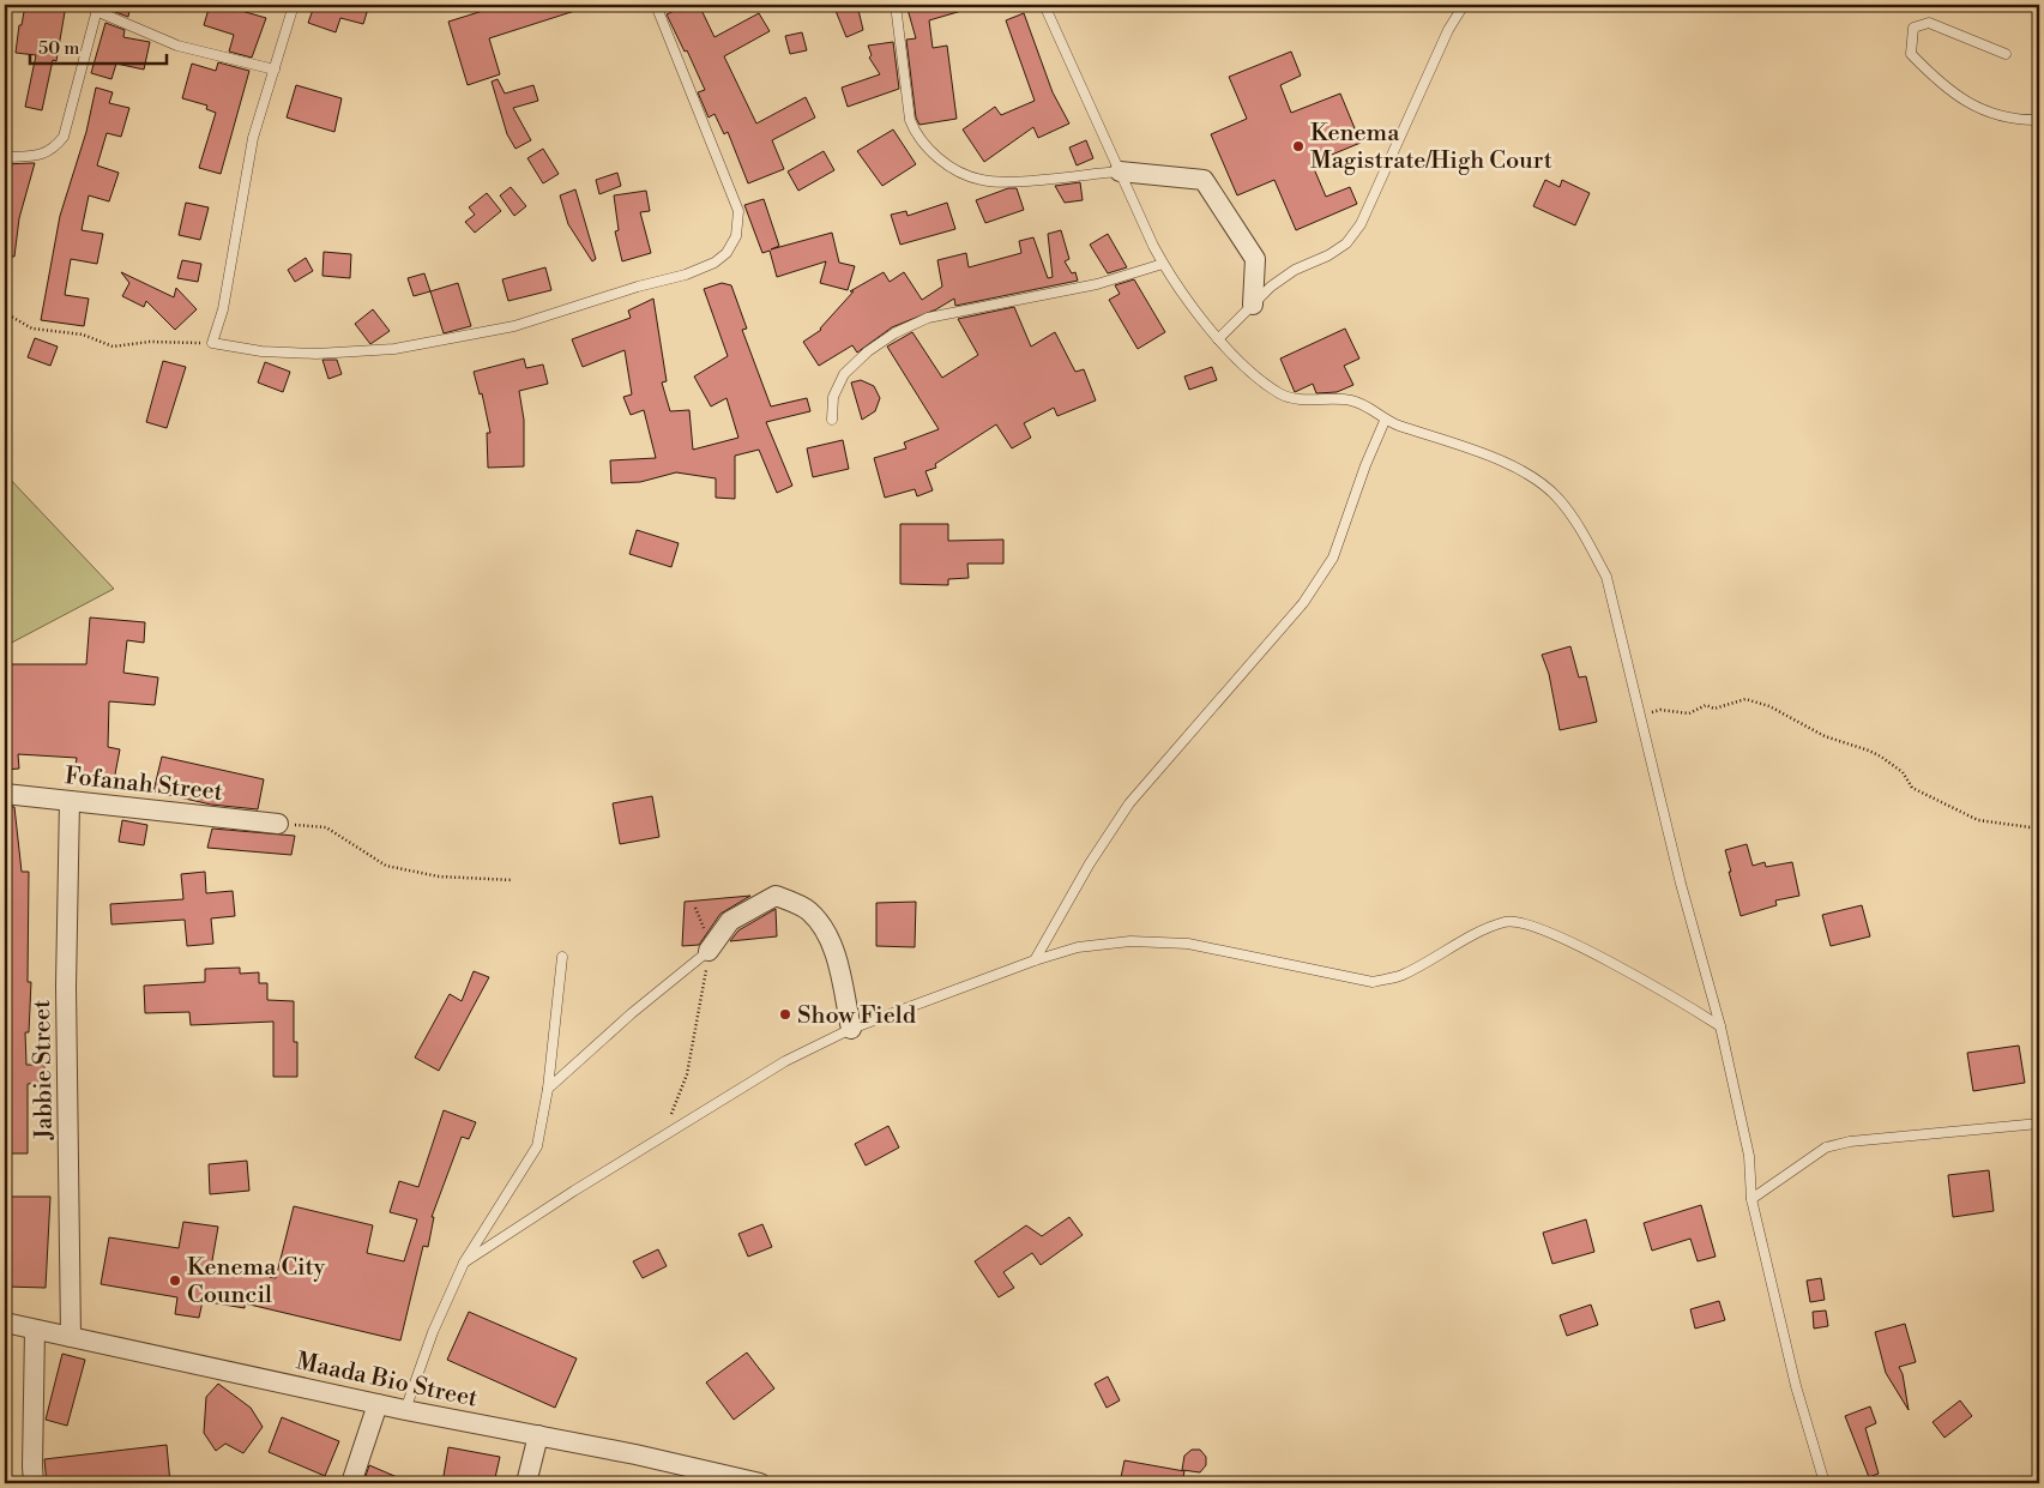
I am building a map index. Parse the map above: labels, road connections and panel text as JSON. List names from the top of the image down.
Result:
{
  "streets": {
    "street": ["Fofanah Street", "Jabbie Street", "Maada Bio Street"]
  },
  "crossings": [
    ["Fofanah Street", "Jabbie Street"],
    ["Jabbie Street", "Maada Bio Street"]
  ],
  "places": ["Kenema Magistrate/High Court", "Show Field", "Kenema City Council"],
  "scale_bar": "50 m"
}
